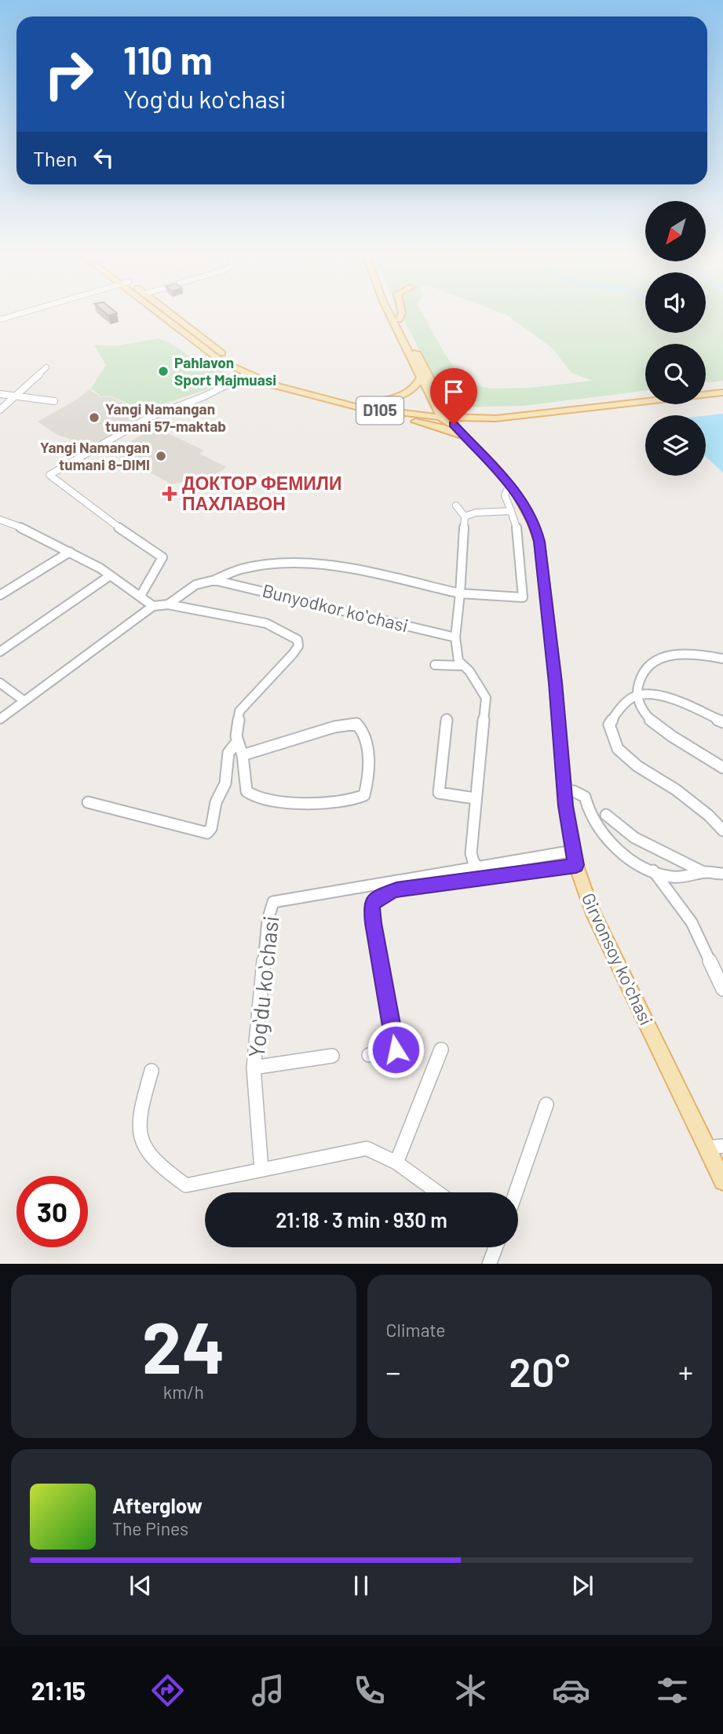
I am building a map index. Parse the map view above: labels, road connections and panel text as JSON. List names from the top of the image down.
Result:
{
  "streets": {
    "main road": ["D105", "Girvonsoy koʻchasi"],
    "street": ["Bunyodkor koʻchasi", "Yogʻdu koʻchasi"]
  },
  "crossings": [
    ["D105", "Girvonsoy koʻchasi"],
    ["Girvonsoy koʻchasi", "Yogʻdu koʻchasi"]
  ],
  "places": {
    "other": ["Pahlavon Sport Majmuasi", "Yangi Namangan tumani 57-maktab", "Yangi Namangan tumani 8-DIMI"],
    "health": ["ДОКТОР ФЕМИЛИ ПАХЛАВОН"]
  },
  "north": "bottom left",
  "page": {
    "turn": ["110 m", "Yogʻdu koʻchasi"],
    "then": "Then",
    "limit": "30",
    "trip": "21:18 · 3 min · 930 m",
    "tile": [
      ["24", "km/h"],
      "Climate"
    ],
    "heat": ["−", "20°", "+"],
    "song": ["Afterglow", "The Pines"],
    "tabs": "21:15"
  }
}
